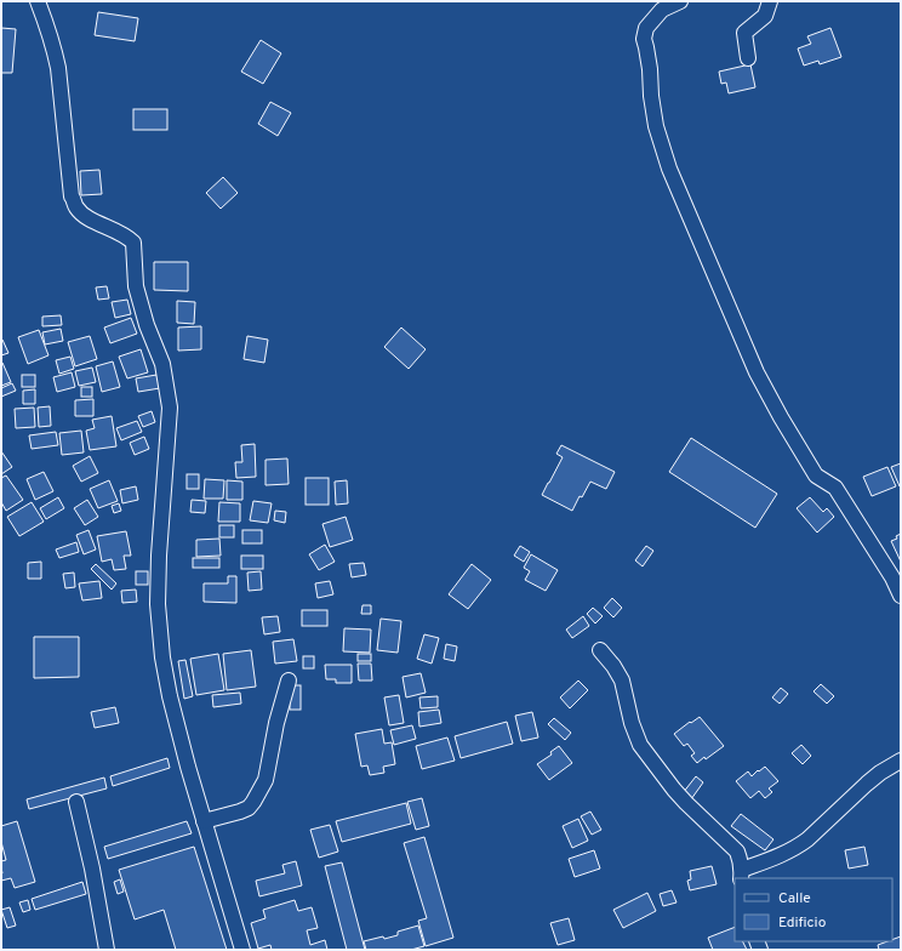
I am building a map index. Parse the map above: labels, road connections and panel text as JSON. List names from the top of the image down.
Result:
{
  "legend": ["Calle", "Edificio"]
}
